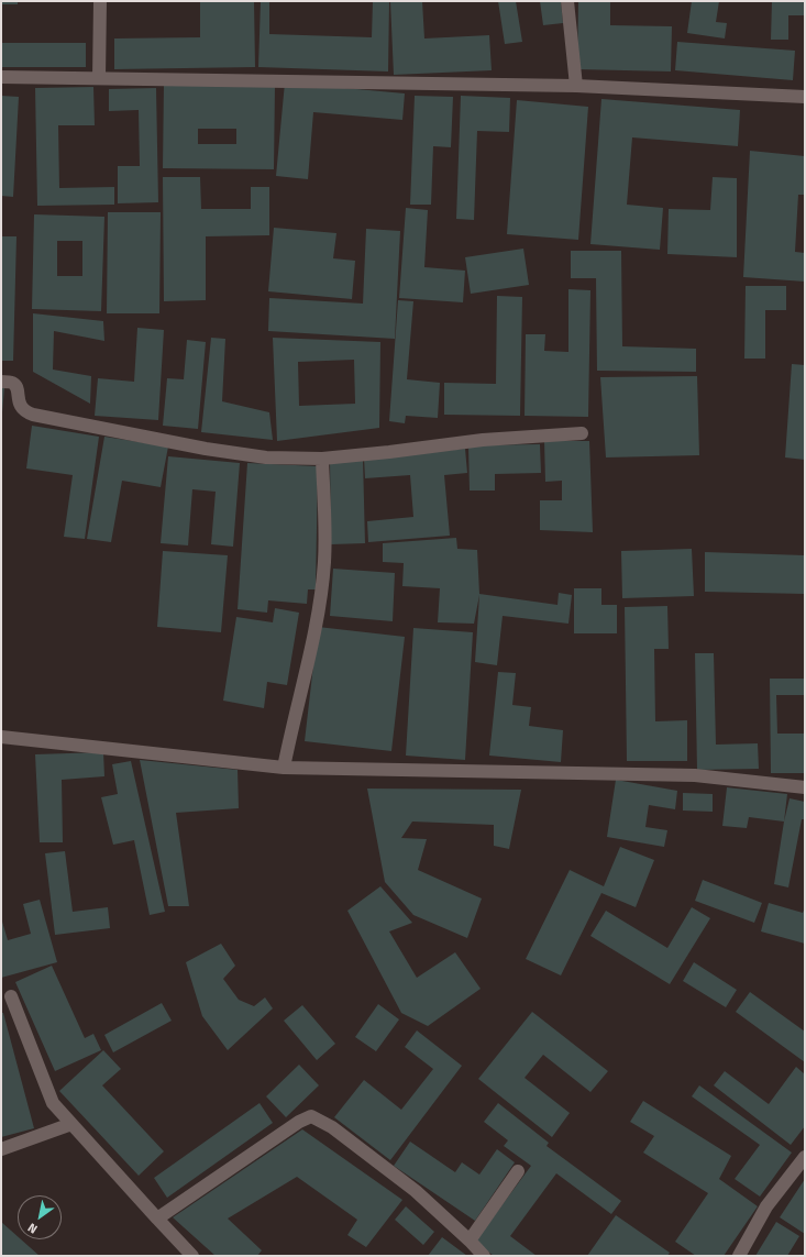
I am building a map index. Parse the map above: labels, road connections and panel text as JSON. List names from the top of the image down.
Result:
{
  "north": "bottom left"
}
